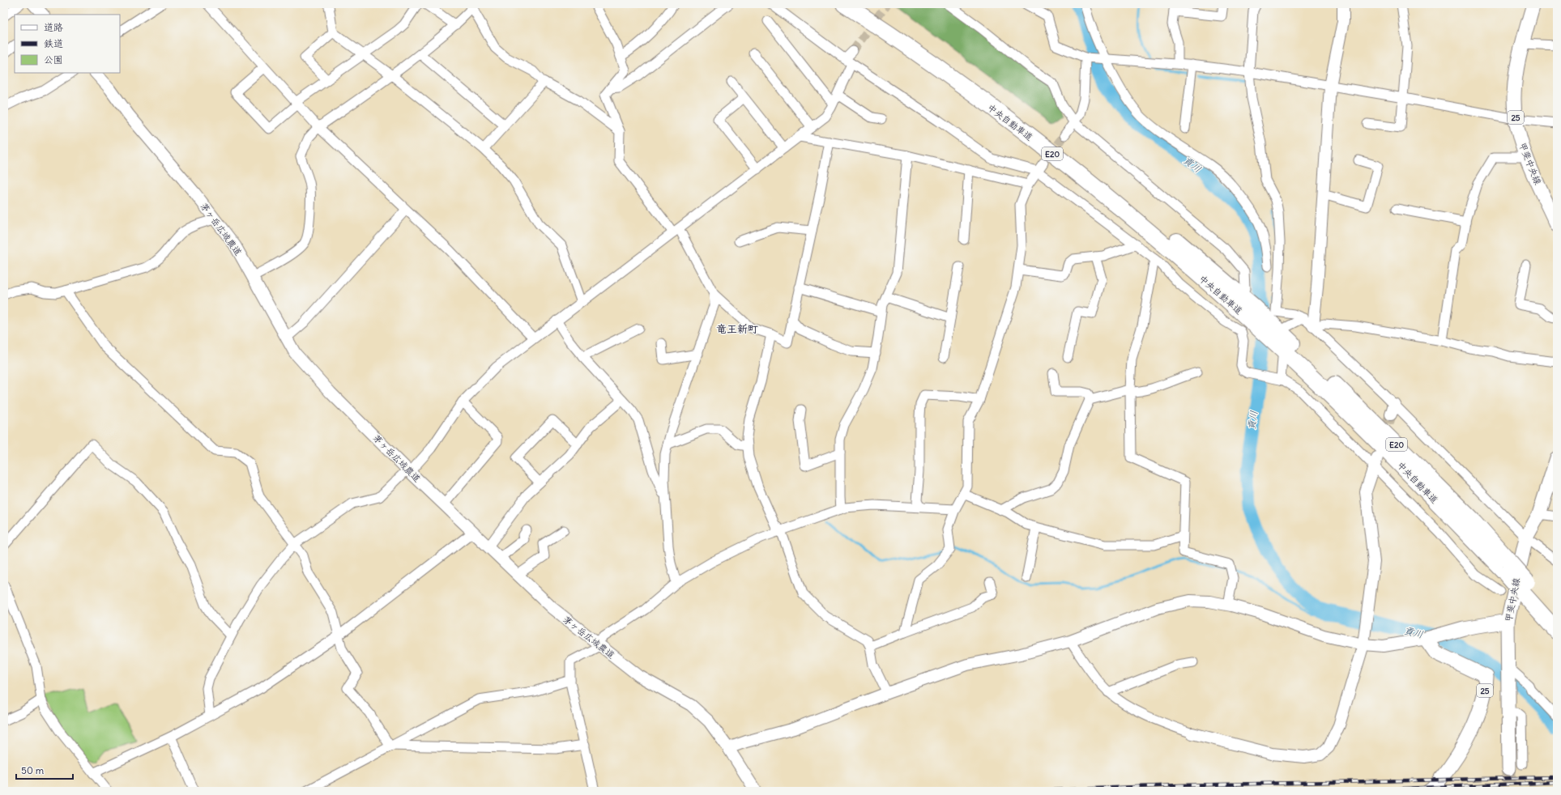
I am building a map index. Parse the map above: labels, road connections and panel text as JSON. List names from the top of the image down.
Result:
{
  "streets": {
    "highway": ["中央自動車道", "E20"],
    "main road": ["25", "甲斐中央線"],
    "street": ["茅ヶ岳広域農道"]
  },
  "districts": ["竜王新町"],
  "water": ["貢川"],
  "legend": ["道路", "鉄道", "公園"],
  "scale_bar": "50 m"
}
